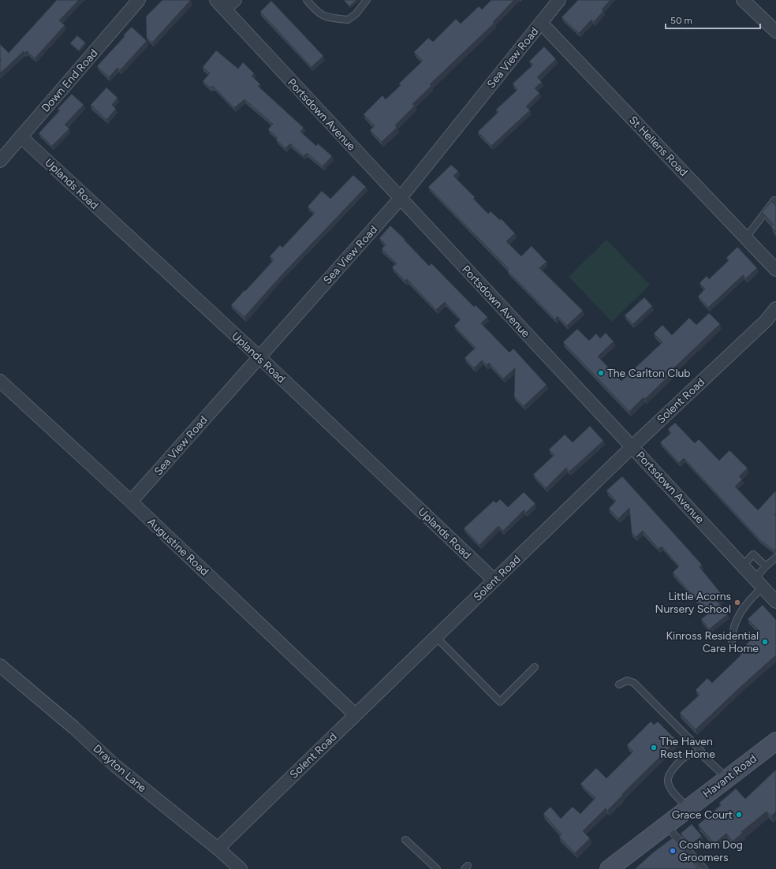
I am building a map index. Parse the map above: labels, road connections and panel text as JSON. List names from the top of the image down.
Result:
{
  "streets": {
    "street": [
      "Sea View Road",
      "Down End Road",
      "Portsdown Avenue",
      "St Hellens Road",
      "Uplands Road",
      "Solent Road",
      "Augustine Road",
      "Drayton Lane",
      "Havant Road"
    ]
  },
  "crossings": [
    ["Sea View Road", "Portsdown Avenue"],
    ["Sea View Road", "St Hellens Road"],
    ["Sea View Road", "Uplands Road"],
    ["Sea View Road", "Augustine Road"],
    ["Down End Road", "Uplands Road"],
    ["Portsdown Avenue", "Solent Road"],
    ["Uplands Road", "Solent Road"],
    ["Solent Road", "Augustine Road"],
    ["Solent Road", "Drayton Lane"]
  ],
  "places": [
    "The Carlton Club",
    "Little Acorns Nursery School",
    "Kinross Residential Care Home",
    "The Haven Rest Home",
    "Grace Court",
    "Cosham Dog Groomers"
  ],
  "scale_bar": "50 m"
}
